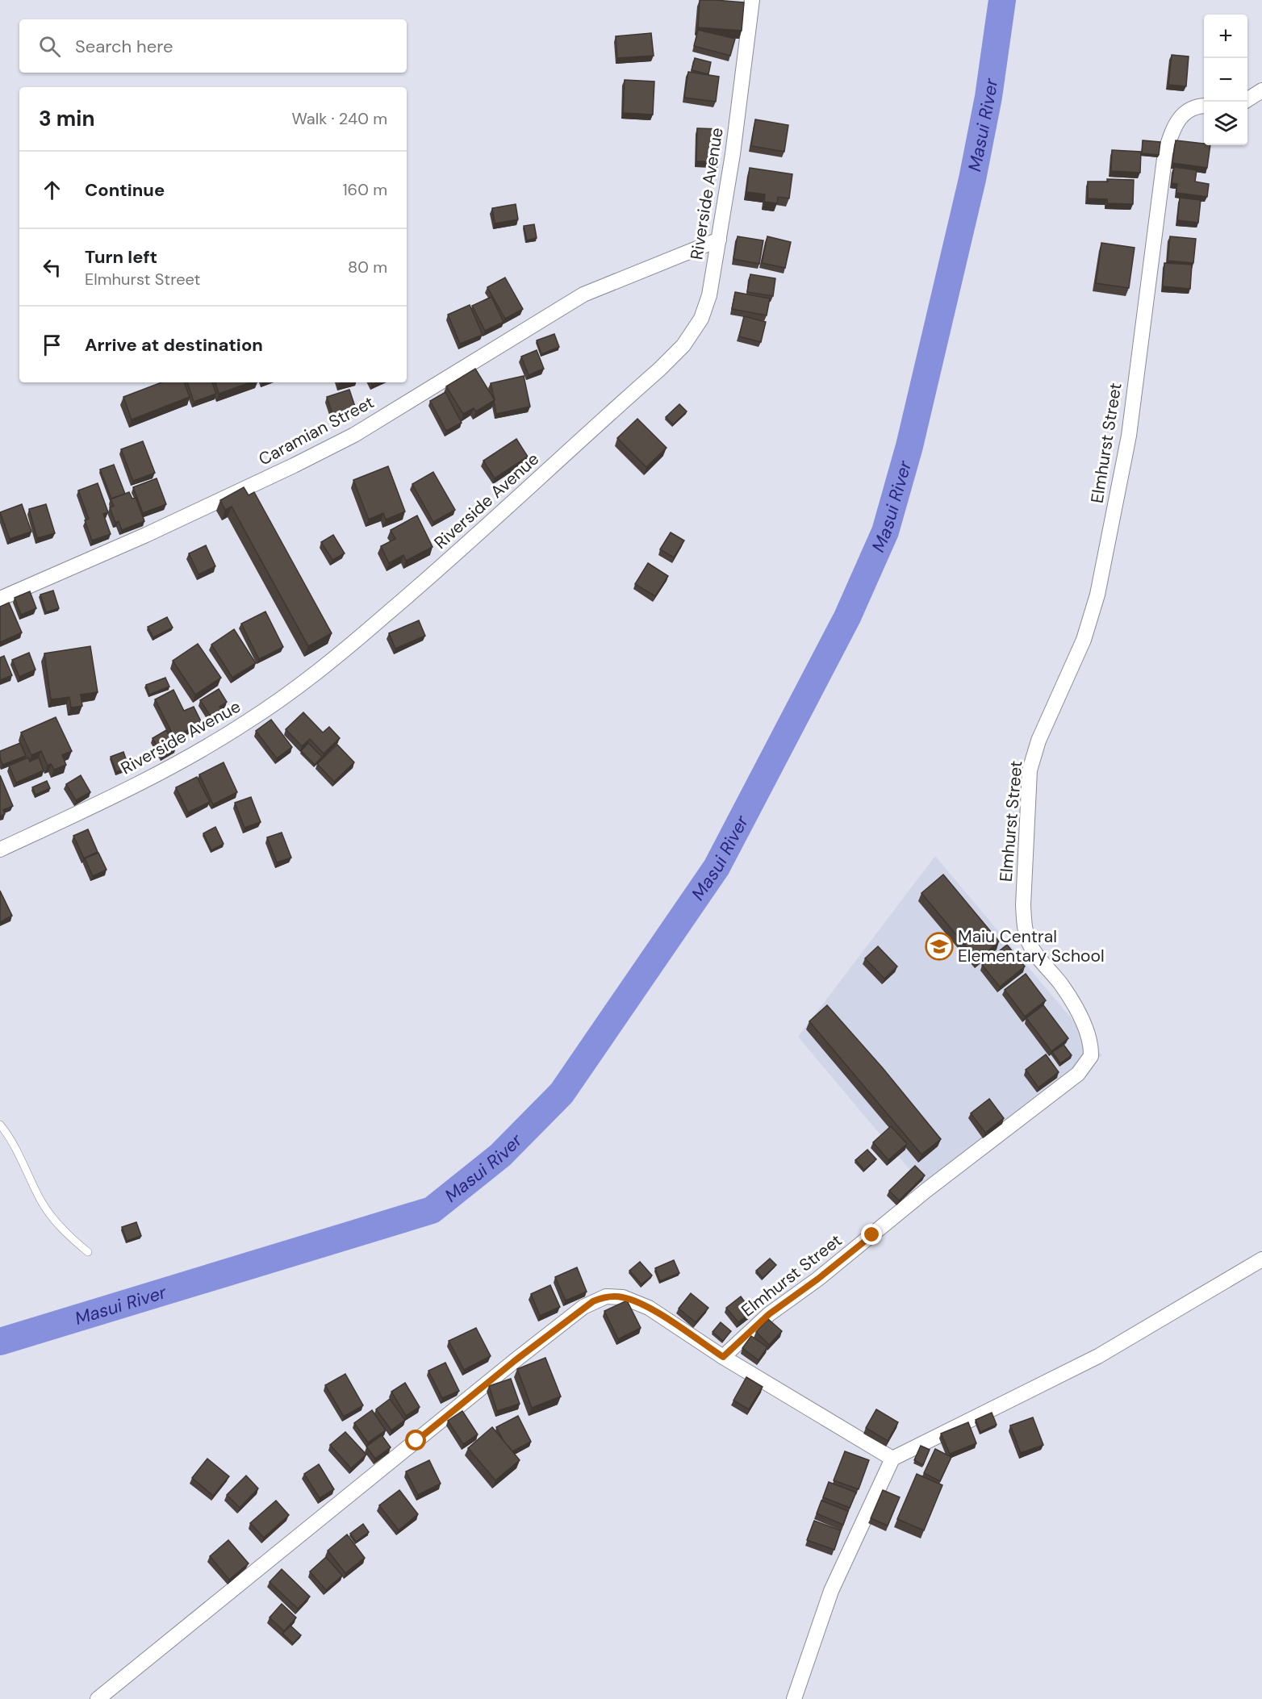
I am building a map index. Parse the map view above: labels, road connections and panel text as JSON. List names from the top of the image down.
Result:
{
  "streets": {
    "street": ["Riverside Avenue", "Caramian Street", "Elmhurst Street"]
  },
  "crossings": [
    ["Riverside Avenue", "Caramian Street"]
  ],
  "water": ["Masui River"],
  "places": {
    "school or university": ["Maiu Central Elementary School"]
  },
  "page": {
    "map_buttons": ["+", "−"],
    "search": "Search here",
    "heading": ["3 min", "Walk · 240 m"],
    "list": [
      ["Continue", "160 m"],
      ["Turn left", "Elmhurst Street", "80 m"],
      "Arrive at destination"
    ]
  }
}
